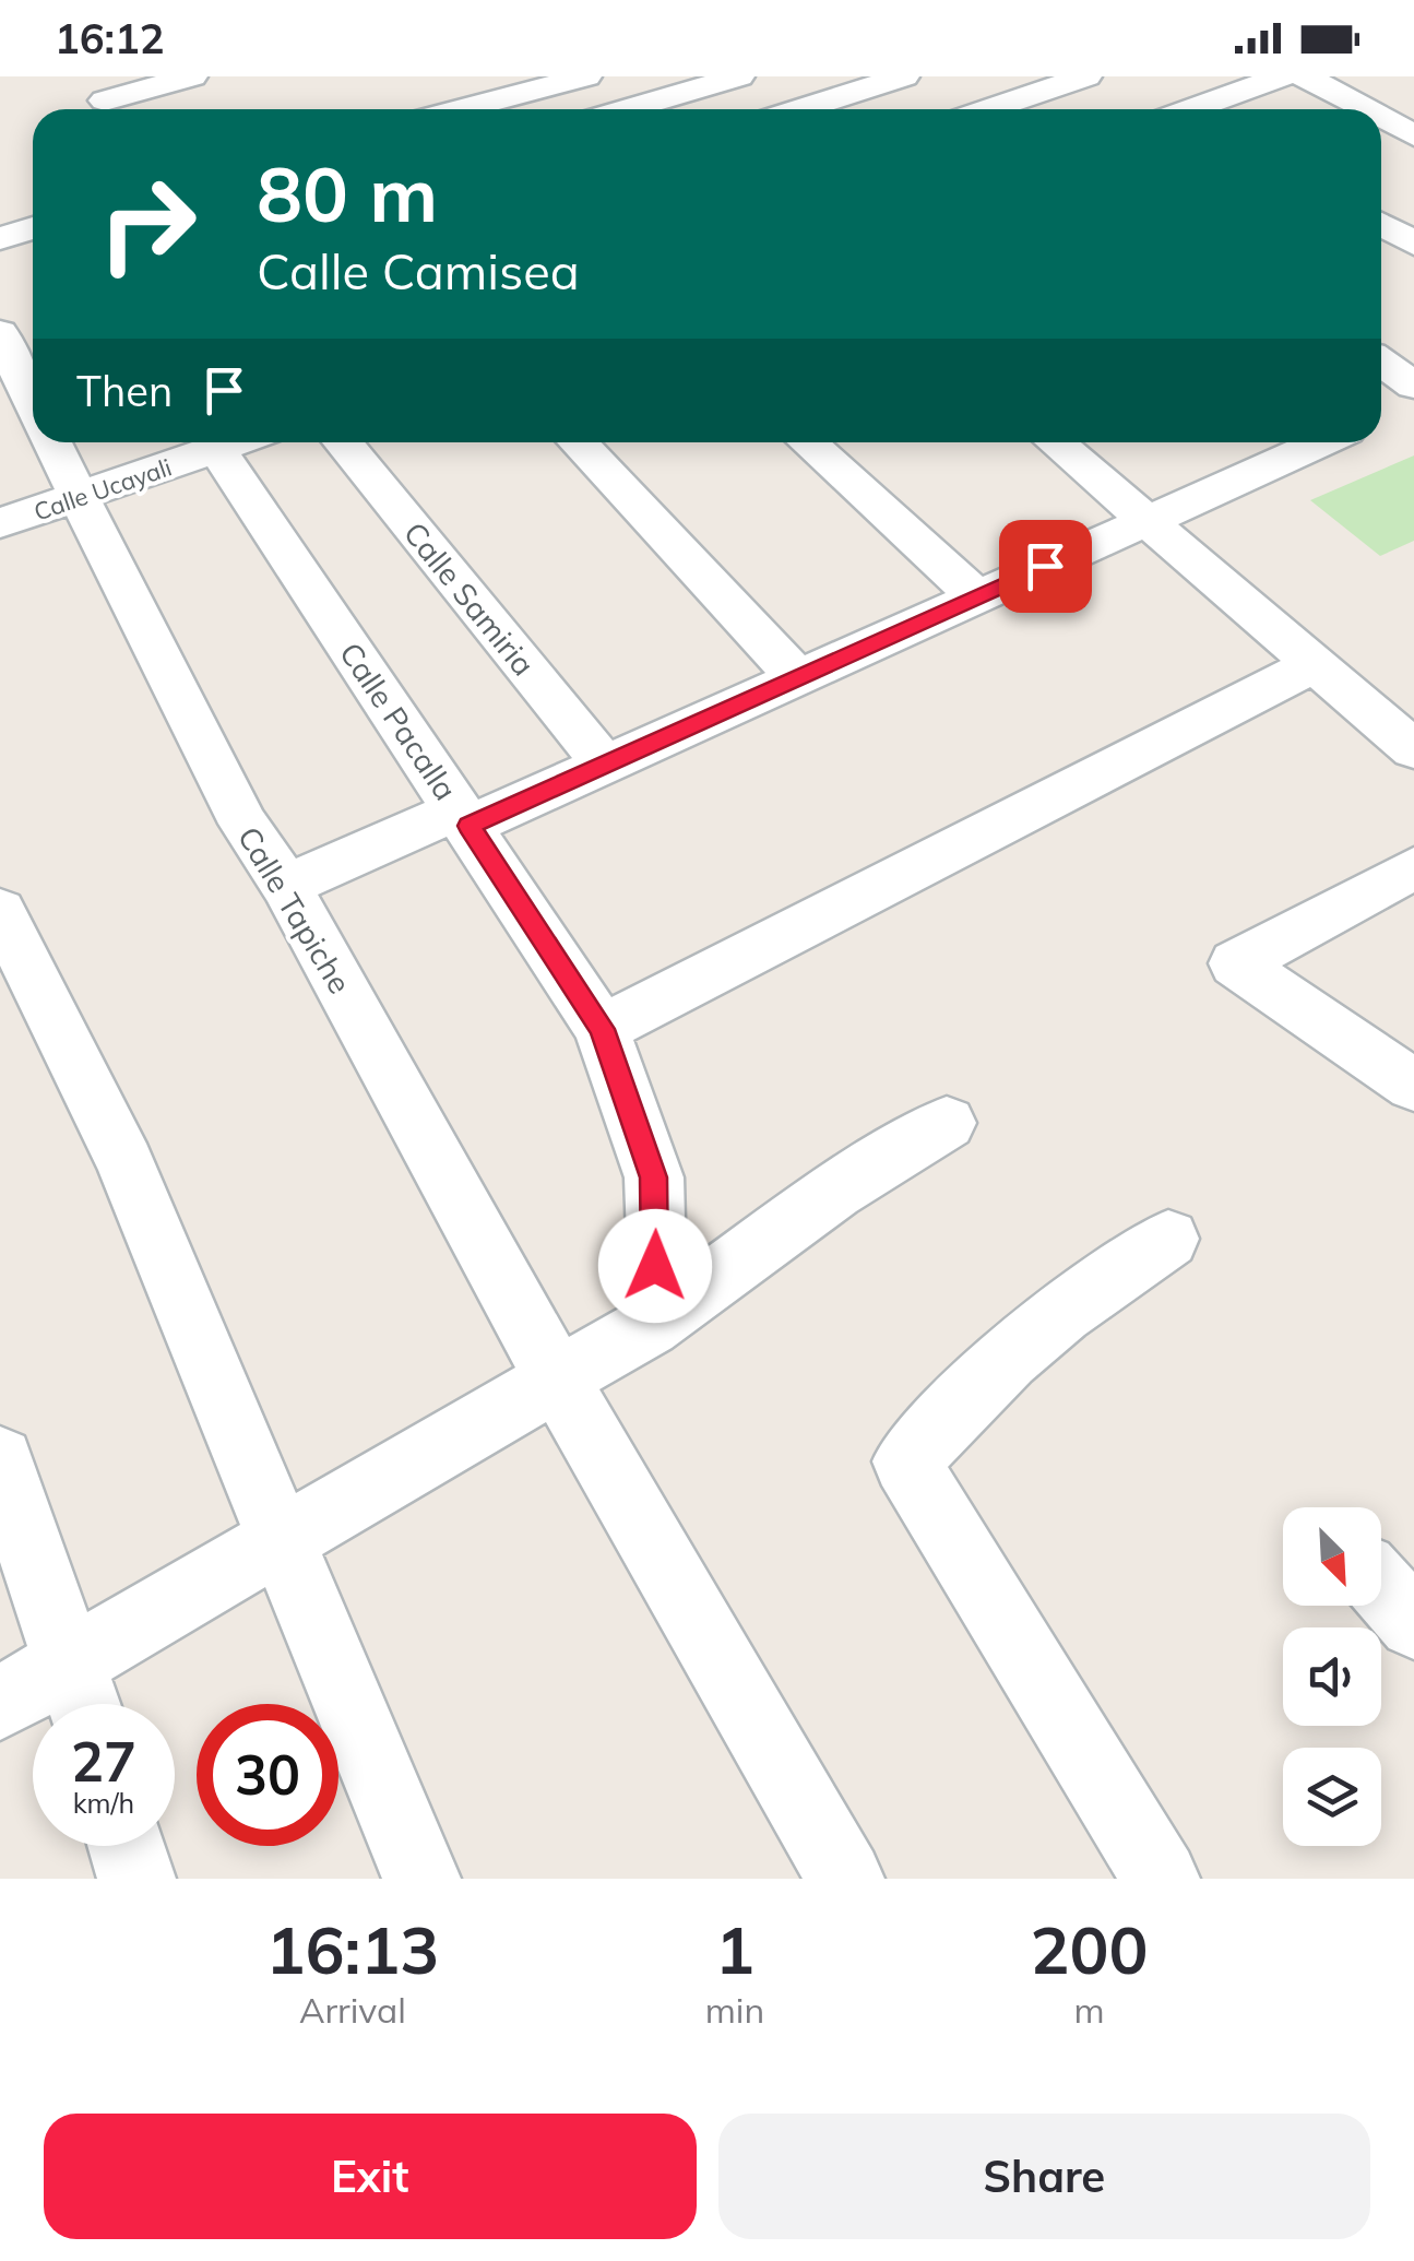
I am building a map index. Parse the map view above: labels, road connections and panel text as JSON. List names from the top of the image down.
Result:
{
  "streets": {
    "street": [
      "Calle Ucayali",
      "Calle Samiria",
      "Calle Pacalla",
      "Calle Tapiche"
    ]
  },
  "crossings": [
    ["Calle Ucayali", "Calle Tapiche"]
  ],
  "north": "bottom right",
  "page": {
    "status": "16:12",
    "turn": ["80 m", "Calle Camisea"],
    "then": "Then",
    "speed": "27 km/h",
    "limit": "30",
    "eta": [
      "16:13",
      "Arrival",
      "1",
      "min",
      "200",
      "m"
    ],
    "buttons": ["Exit", "Share"]
  }
}
